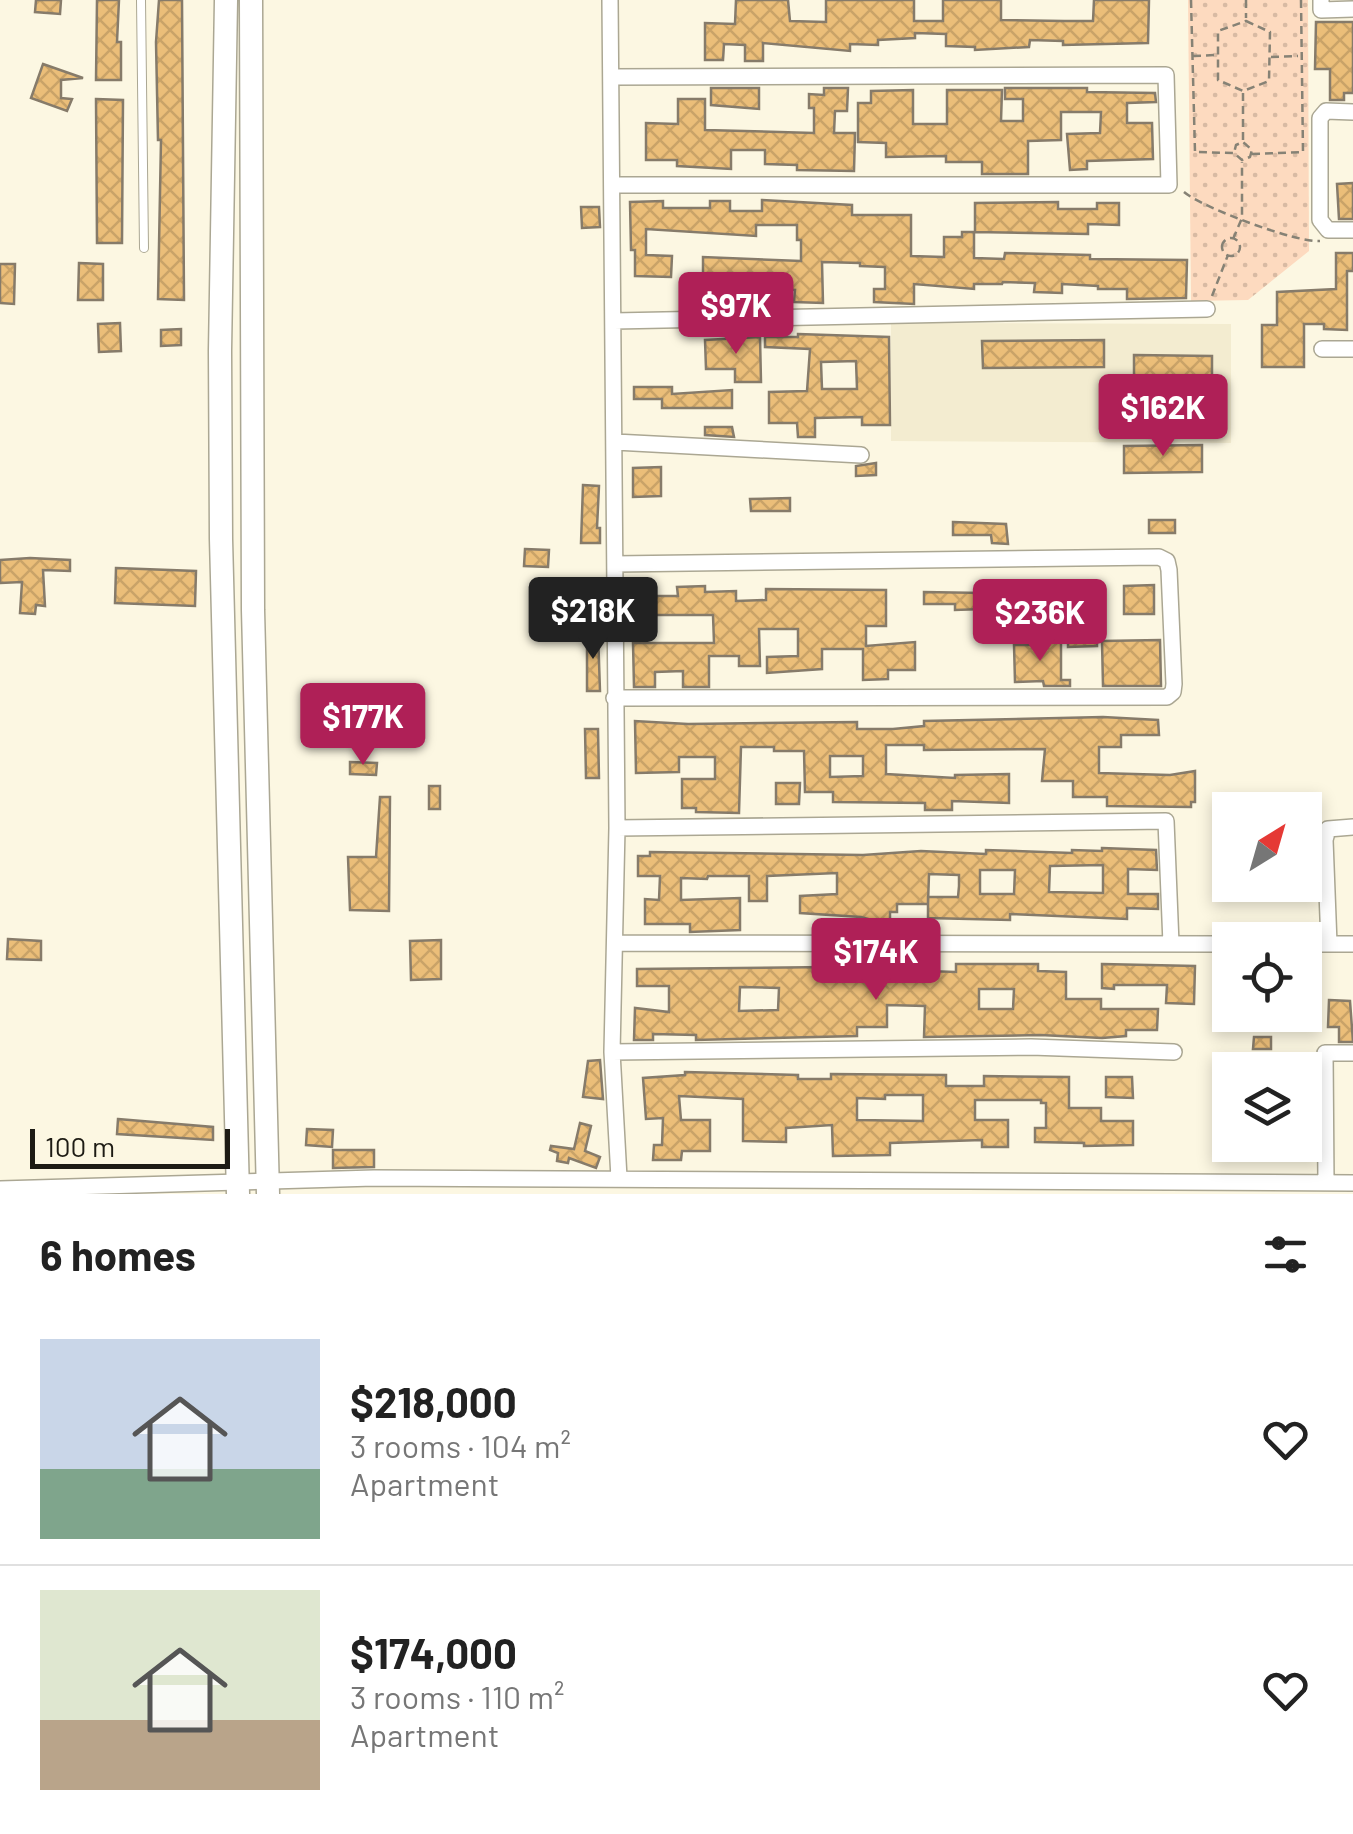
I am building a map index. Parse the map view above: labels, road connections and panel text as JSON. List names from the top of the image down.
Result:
{
  "scale_bar": "100 m",
  "north": "top right",
  "page": {
    "price": [
      "$97K",
      "$162K",
      "$218K",
      "$236K",
      "$177K",
      "$174K"
    ],
    "scale": "100 m",
    "heading": "6 homes",
    "list": [
      {
        "name": "$218,000",
        "note": "3 rooms · 104 m² · Apartment"
      },
      {
        "name": "$174,000",
        "note": "3 rooms · 110 m² · Apartment"
      }
    ]
  }
}
